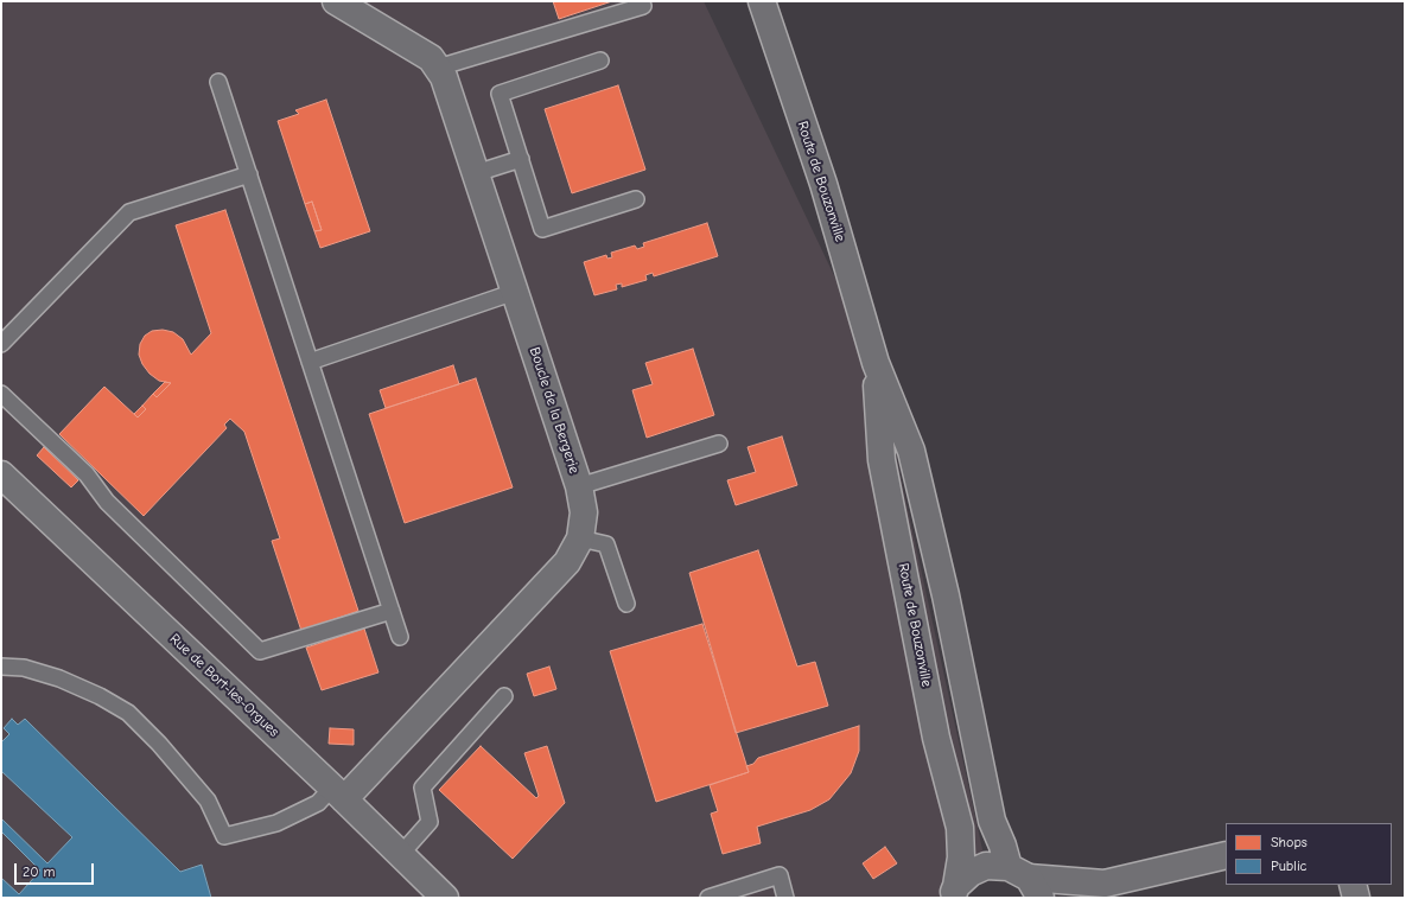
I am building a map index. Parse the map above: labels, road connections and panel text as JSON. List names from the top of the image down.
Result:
{
  "streets": {
    "street": ["Route de Bouzonville", "Boucle de la Bergerie", "Rue de Bort-les-Orgues"]
  },
  "crossings": [
    ["Boucle de la Bergerie", "Rue de Bort-les-Orgues"]
  ],
  "legend": ["Shops", "Public"],
  "scale_bar": "20 m"
}
